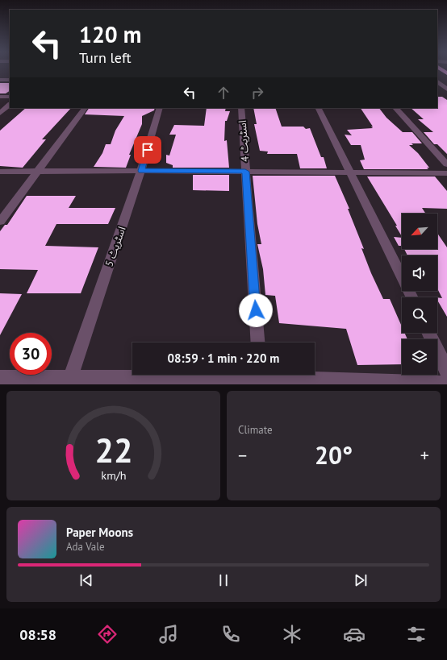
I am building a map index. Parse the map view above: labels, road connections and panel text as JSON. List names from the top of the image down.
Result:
{
  "streets": {
    "street": ["اسٹریٹ 4", "اسٹریٹ 5"]
  },
  "north": "bottom left",
  "page": {
    "turn": ["120 m", "Turn left"],
    "limit": "30",
    "trip": "08:59 · 1 min · 220 m",
    "tile": "Climate",
    "heat": ["−", "20°", "+"],
    "song": ["Paper Moons", "Ada Vale"],
    "tabs": "08:58",
    "gauge": ["22", "km/h"]
  }
}
